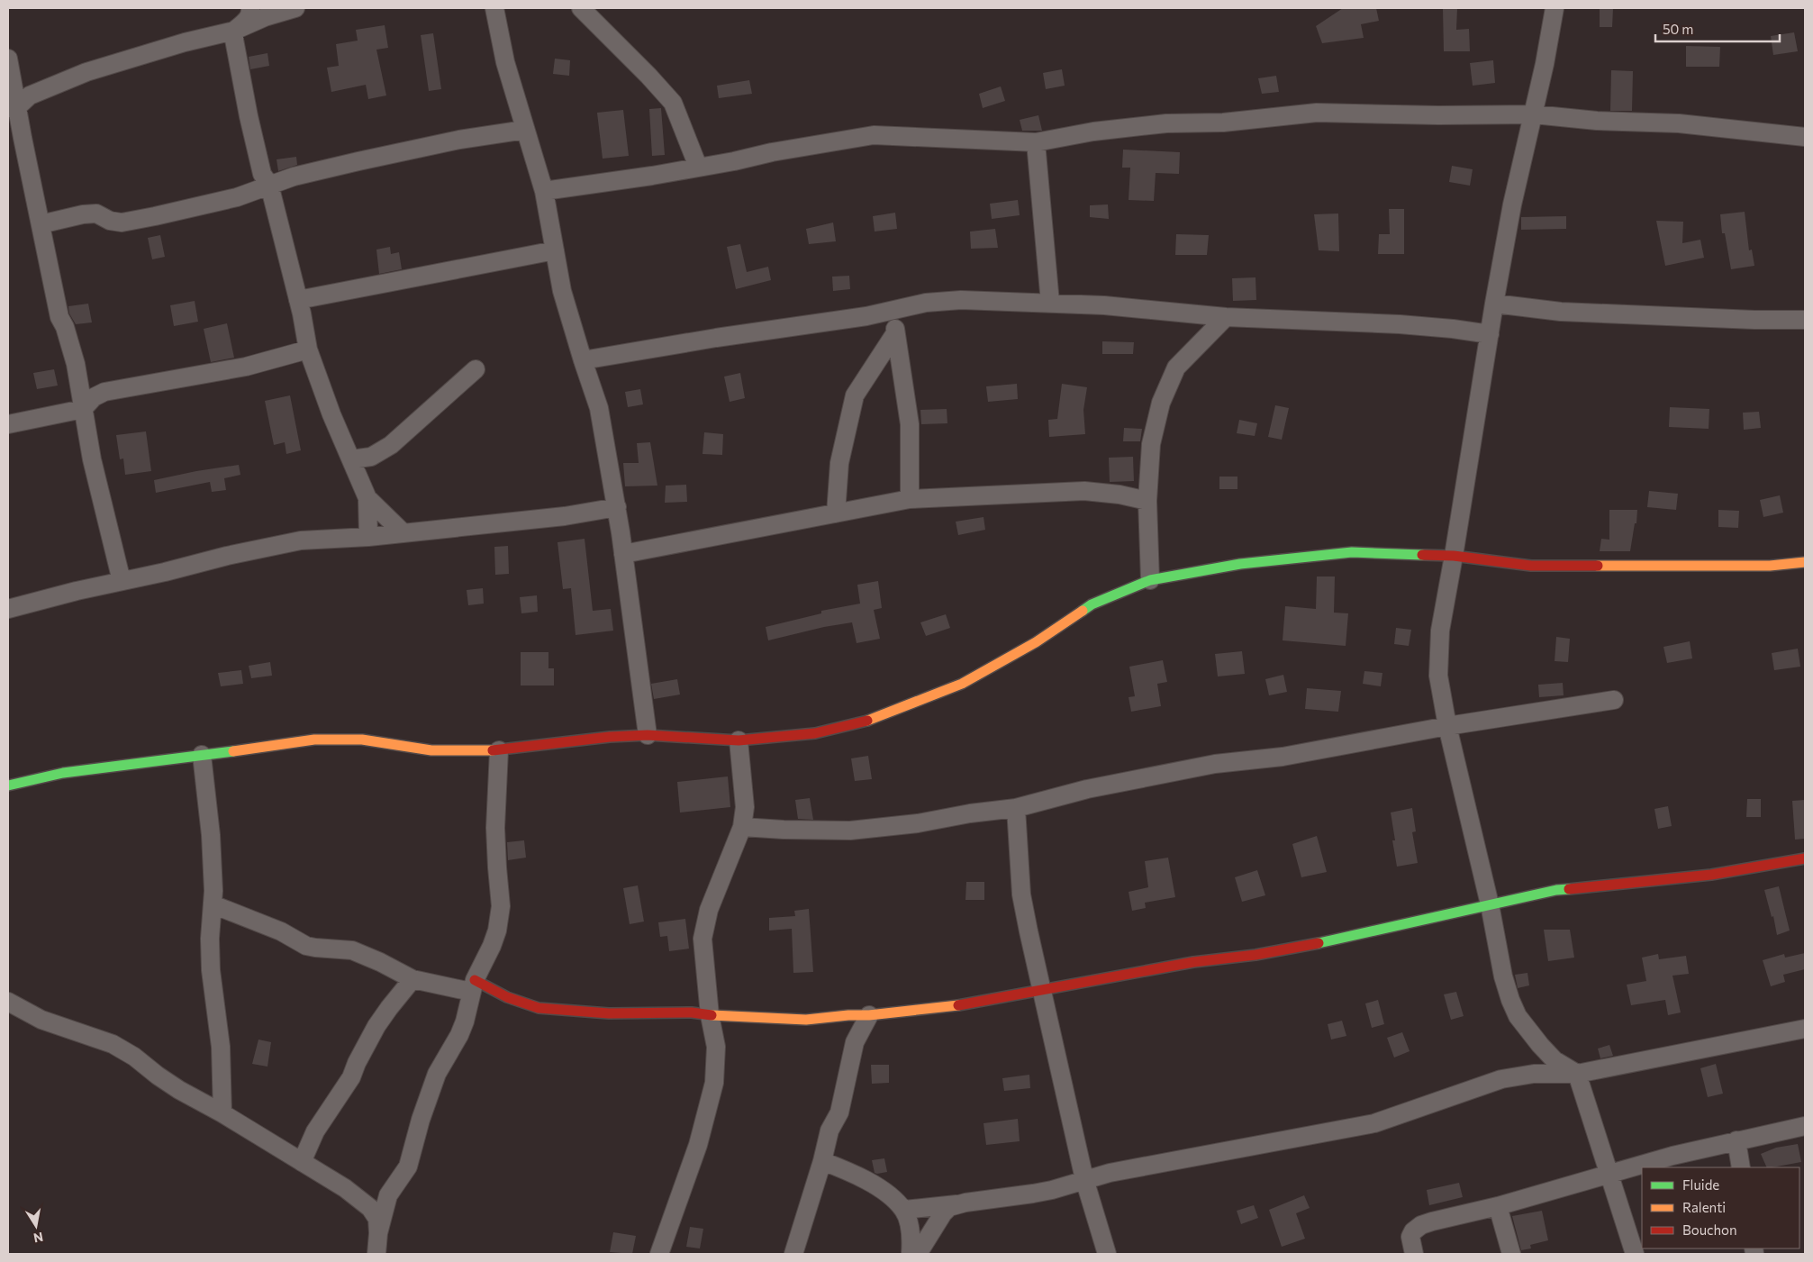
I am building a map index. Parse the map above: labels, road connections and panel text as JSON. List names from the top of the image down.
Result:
{
  "legend": ["Fluide", "Ralenti", "Bouchon"],
  "scale_bar": "50 m",
  "north": "bottom"
}
